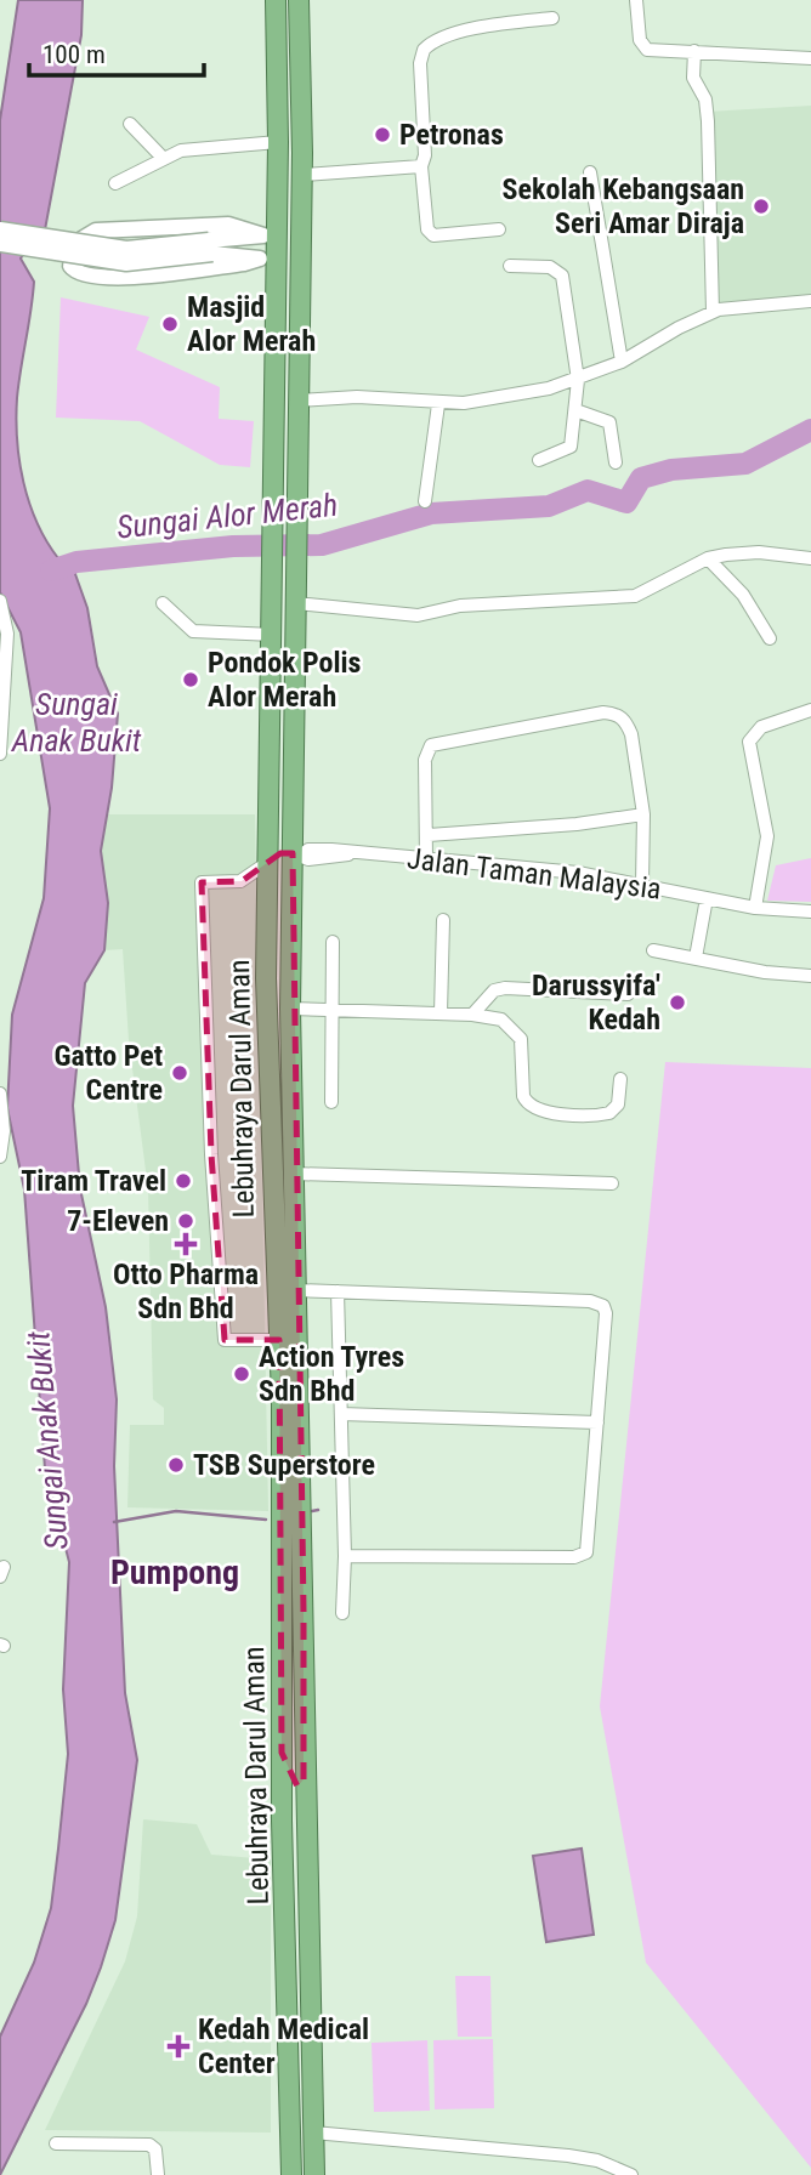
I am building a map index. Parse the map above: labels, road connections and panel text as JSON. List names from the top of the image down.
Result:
{
  "streets": {
    "highway": ["Lebuhraya Darul Aman"],
    "street": ["Jalan Taman Malaysia"]
  },
  "crossings": [
    ["Jalan Taman Malaysia", "Lebuhraya Darul Aman"]
  ],
  "districts": ["Pumpong"],
  "water": ["Sungai Alor Merah", "Sungai Anak Bukit"],
  "places": {
    "other": [
      "Petronas",
      "Sekolah Kebangsaan Seri Amar Diraja",
      "Masjid Alor Merah",
      "Pondok Polis Alor Merah",
      "Darussyifa' Kedah",
      "Gatto Pet Centre",
      "Tiram Travel",
      "7-Eleven",
      "Action Tyres Sdn Bhd",
      "TSB Superstore"
    ],
    "health": ["Otto Pharma Sdn Bhd", "Kedah Medical Center"]
  },
  "scale_bar": "100 m"
}
